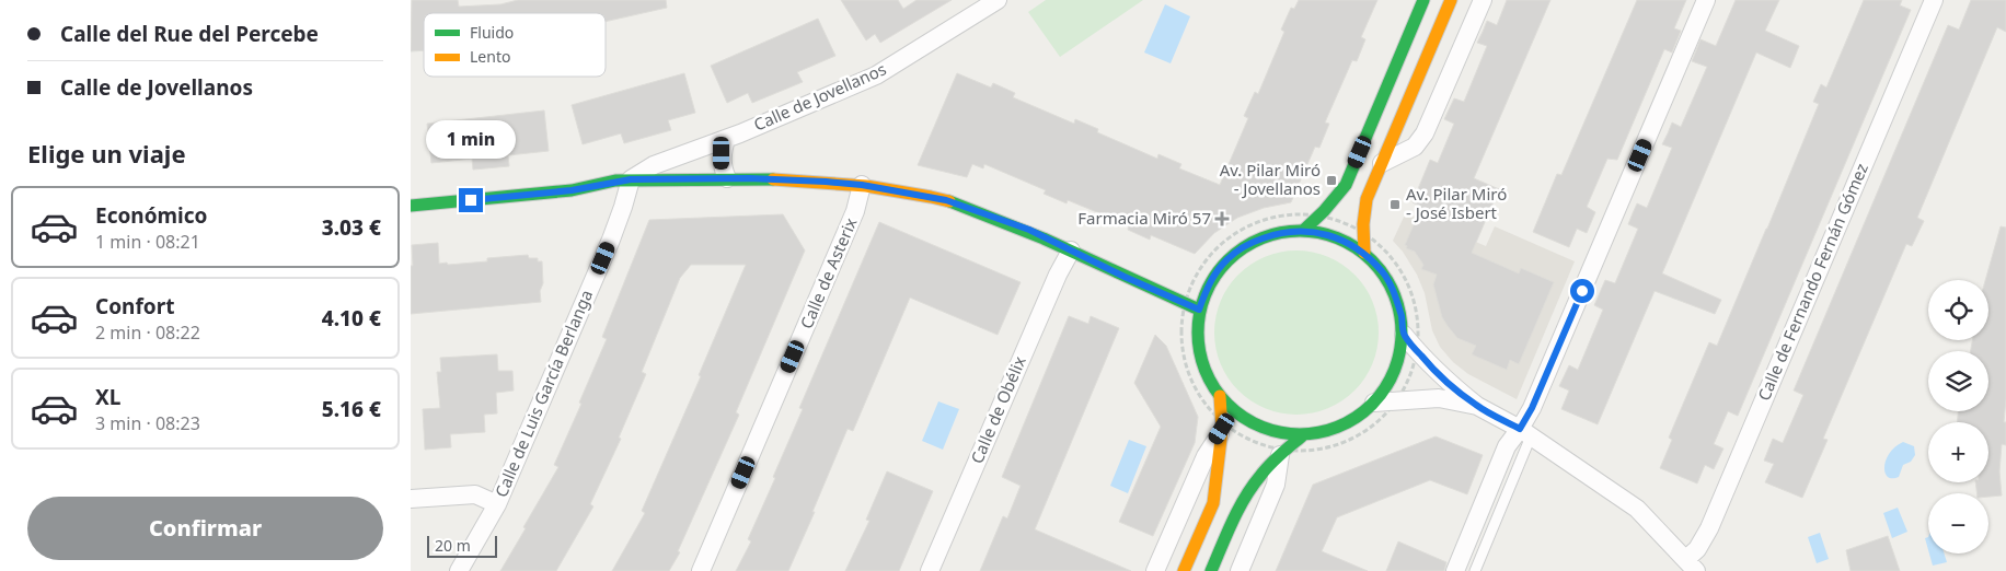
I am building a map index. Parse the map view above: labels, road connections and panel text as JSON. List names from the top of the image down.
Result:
{
  "streets": {
    "street": [
      "Calle de Jovellanos",
      "Calle de Asterix",
      "Calle de Fernando Fernán Gómez",
      "Calle de Luis García Berlanga",
      "Calle de Obélix"
    ]
  },
  "crossings": [
    ["Calle de Jovellanos", "Calle de Luis García Berlanga"]
  ],
  "places": {
    "transit": ["Av. Pilar Miró - Jovellanos", "Av. Pilar Miró - José Isbert"],
    "health": ["Farmacia Miró 57"]
  },
  "legend": ["Fluido", "Lento"],
  "scale_bar": "20 m",
  "page": {
    "banner": ["Calle del Rue del Percebe", "Calle de Jovellanos"],
    "heading": "Elige un viaje",
    "bubble": "1 min",
    "list": [
      {
        "name": "Económico",
        "note": "1 min · 08:21",
        "value": "3.03 €"
      },
      {
        "name": "Confort",
        "note": "2 min · 08:22",
        "value": "4.10 €"
      },
      {
        "name": "XL",
        "note": "3 min · 08:23",
        "value": "5.16 €"
      }
    ],
    "map_buttons": ["+", "−"],
    "buttons": "Confirmar",
    "scale": "20 m"
  }
}
